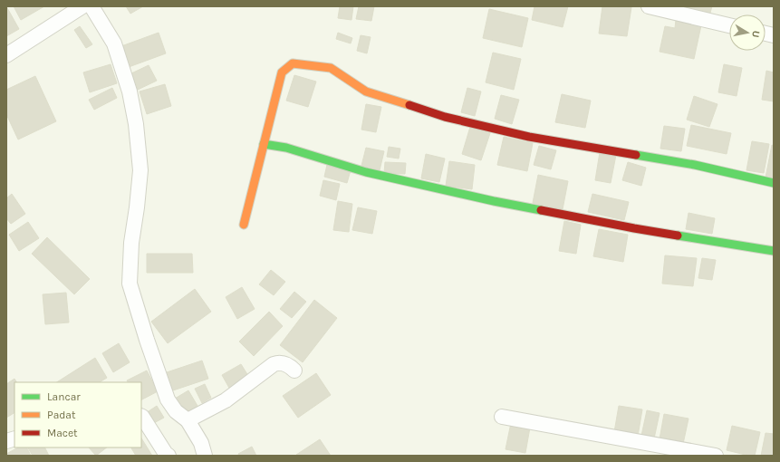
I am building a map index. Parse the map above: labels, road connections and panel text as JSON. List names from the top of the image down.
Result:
{
  "legend": ["Lancar", "Padat", "Macet"],
  "north": "right"
}
